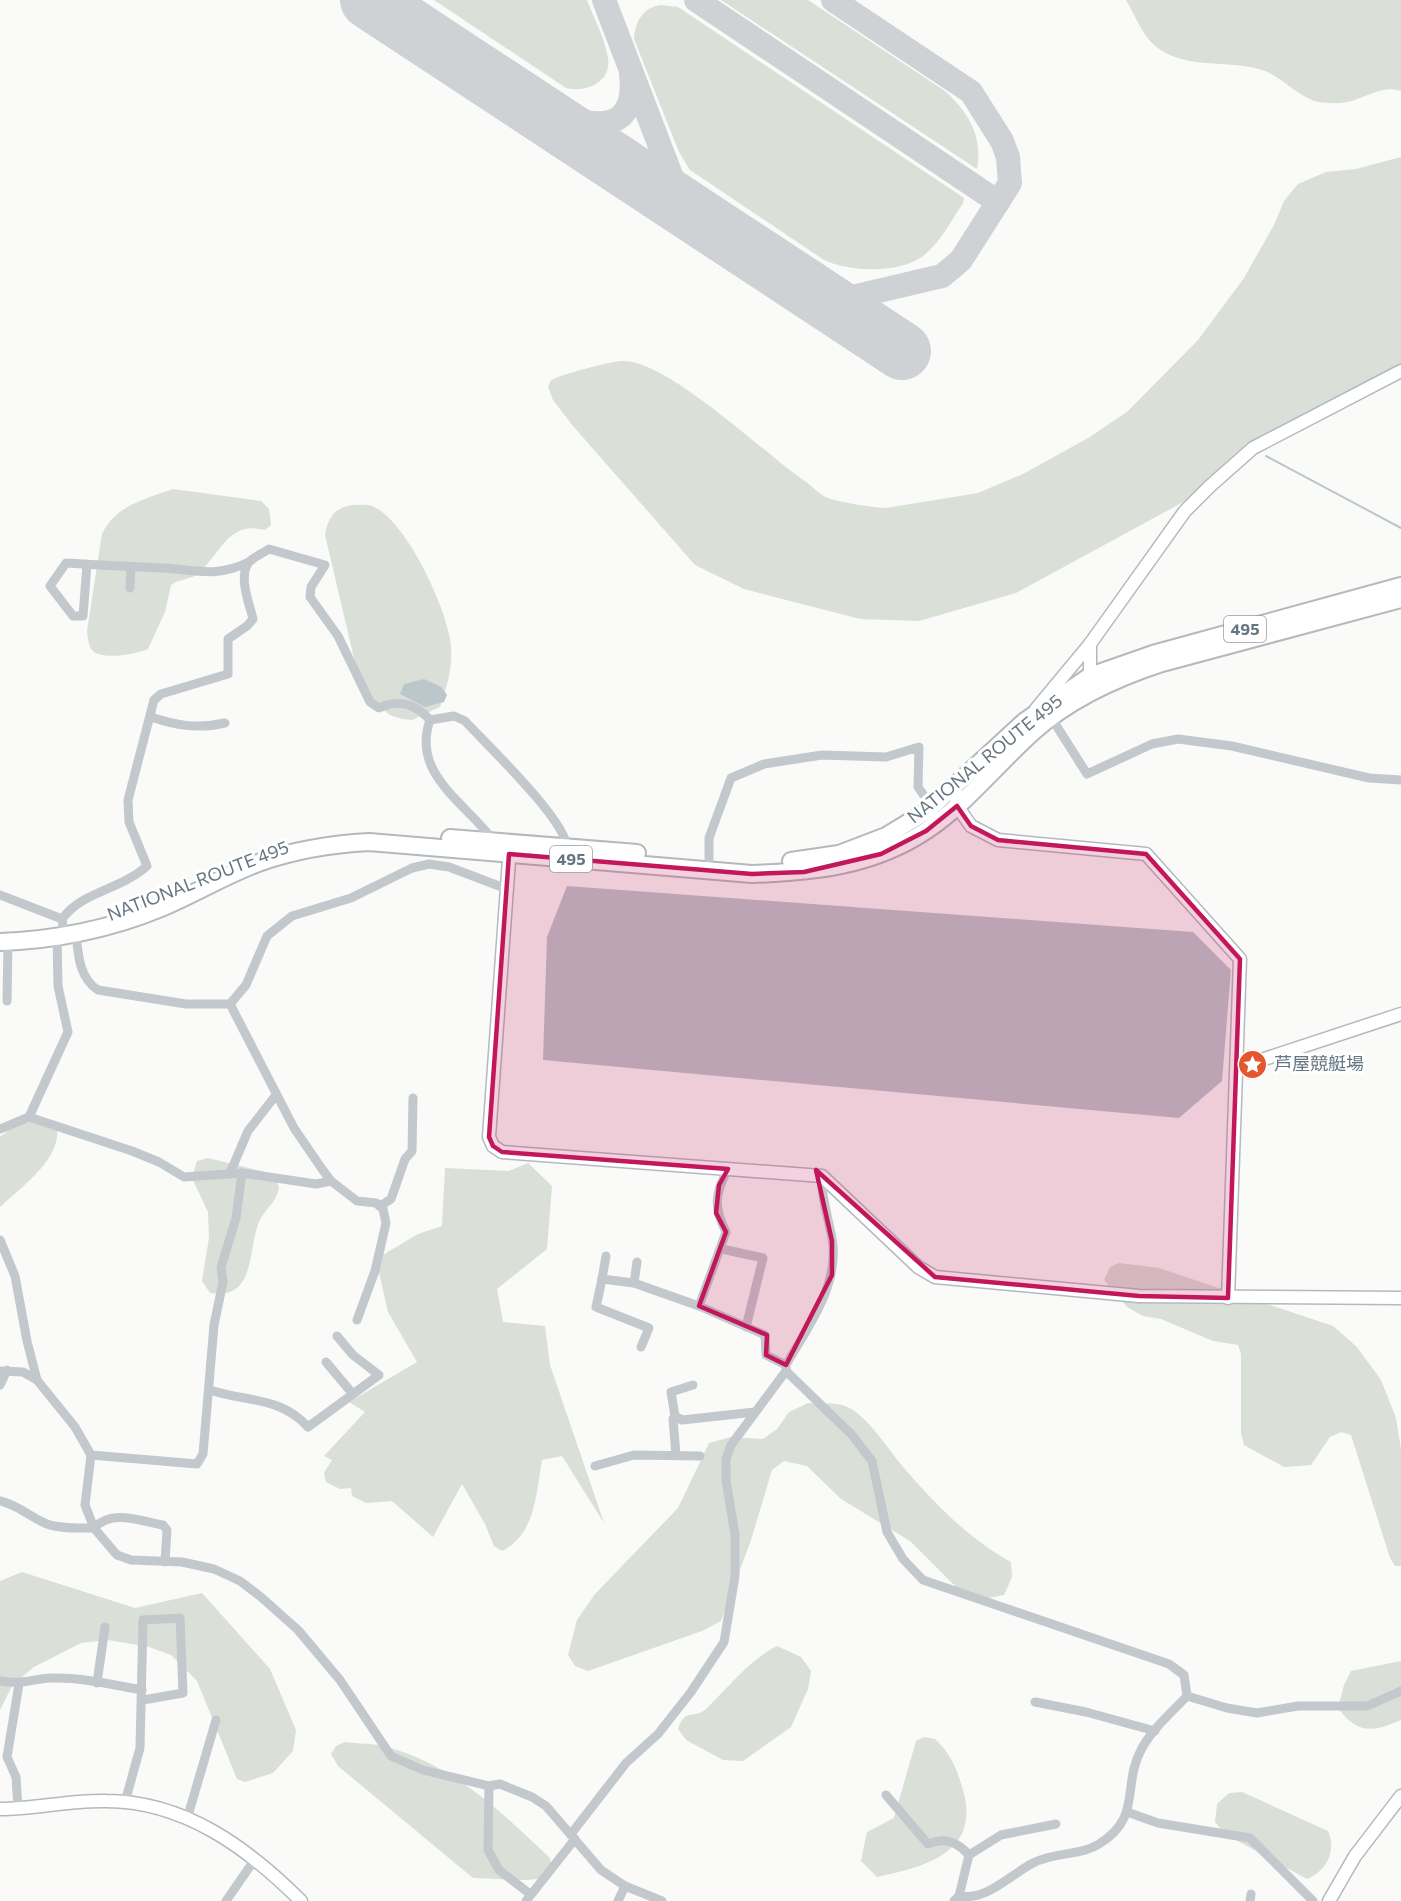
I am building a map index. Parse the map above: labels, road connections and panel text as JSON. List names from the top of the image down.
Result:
{
  "streets": {
    "highway": ["495", "NATIONAL ROUTE 495"]
  },
  "places": {
    "place": ["芦屋競艇場"]
  }
}
